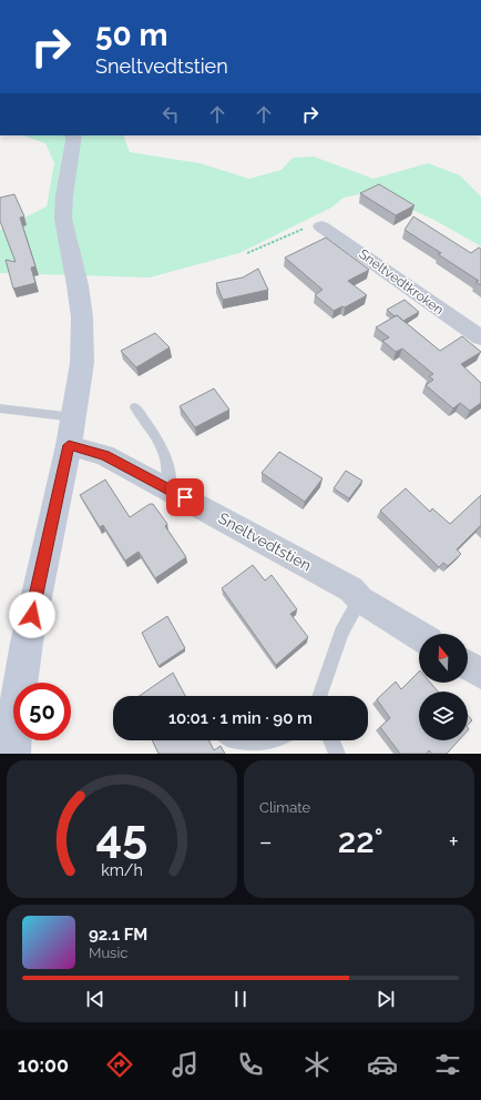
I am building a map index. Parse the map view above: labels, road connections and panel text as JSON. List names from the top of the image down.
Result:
{
  "streets": {
    "street": ["Sneltvedtkroken", "Sneltvedtstien"]
  },
  "north": "top",
  "page": {
    "turn": ["50 m", "Sneltvedtstien"],
    "limit": "50",
    "trip": "10:01 · 1 min · 90 m",
    "tile": "Climate",
    "heat": ["−", "22°", "+"],
    "song": ["92.1 FM", "Music"],
    "tabs": "10:00",
    "gauge": ["45", "km/h"]
  }
}
